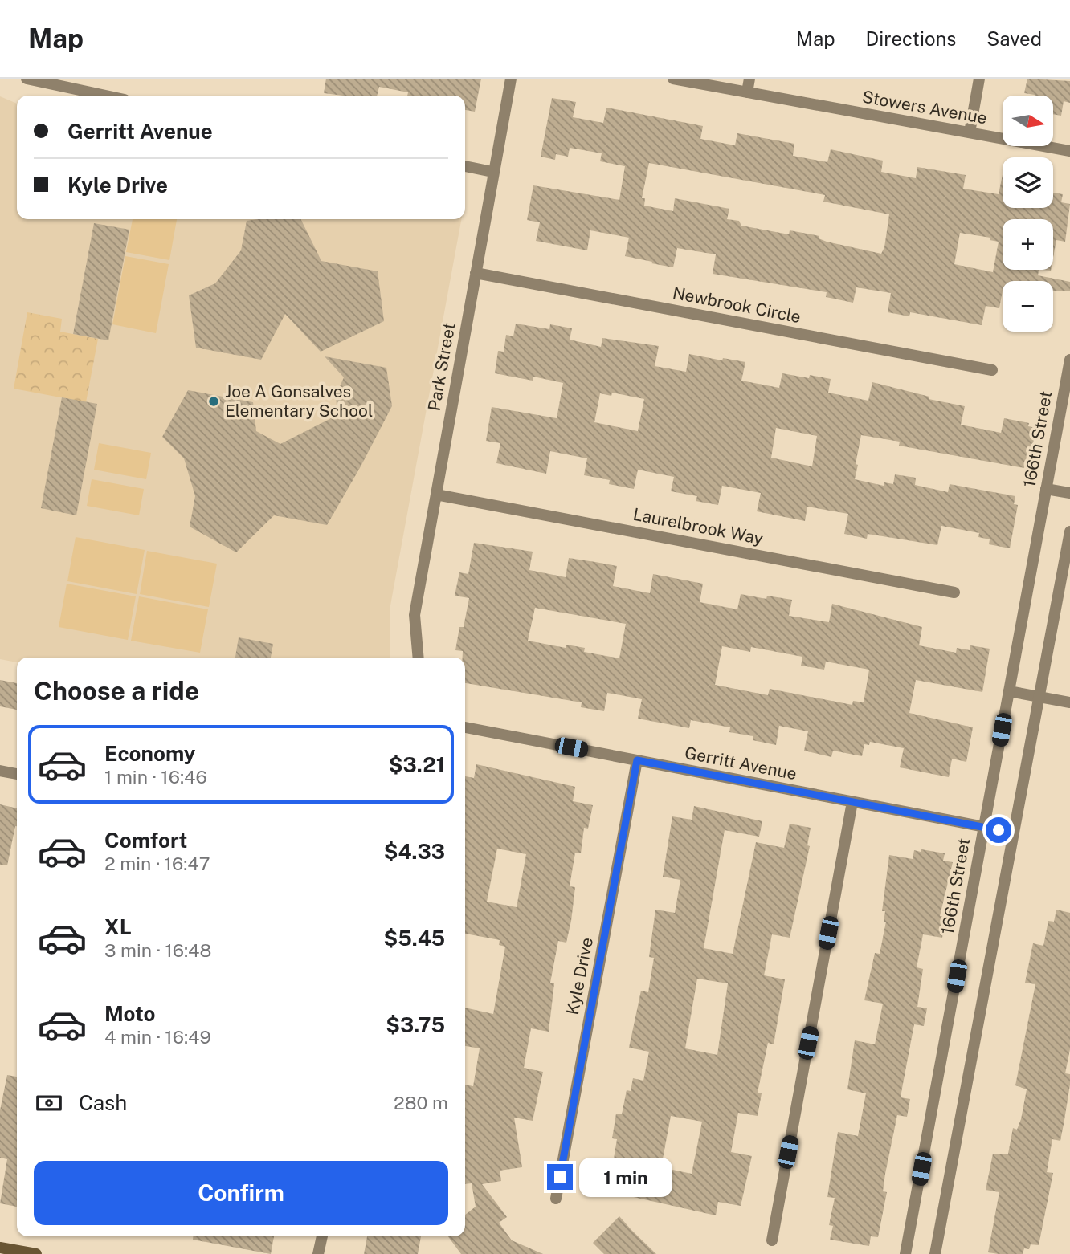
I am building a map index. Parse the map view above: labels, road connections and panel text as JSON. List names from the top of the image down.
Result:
{
  "streets": {
    "street": [
      "Stowers Avenue",
      "Newbrook Circle",
      "Park Street",
      "166th Street",
      "Laurelbrook Way",
      "Gerritt Avenue",
      "Kyle Drive"
    ]
  },
  "crossings": [
    ["Newbrook Circle", "Park Street"],
    ["Park Street", "Laurelbrook Way"],
    ["166th Street", "Gerritt Avenue"],
    ["Gerritt Avenue", "Kyle Drive"]
  ],
  "places": ["Joe A Gonsalves Elementary School"],
  "north": "right",
  "page": {
    "header": "Map",
    "nav": ["Map", "Directions", "Saved"],
    "map_buttons": ["+", "−"],
    "banner": ["Gerritt Avenue", "Kyle Drive"],
    "heading": "Choose a ride",
    "list": [
      {
        "name": "Economy",
        "note": "1 min · 16:46",
        "value": "$3.21"
      },
      {
        "name": "Comfort",
        "note": "2 min · 16:47",
        "value": "$4.33"
      },
      {
        "name": "XL",
        "note": "3 min · 16:48",
        "value": "$5.45"
      },
      {
        "name": "Moto",
        "note": "4 min · 16:49",
        "value": "$3.75"
      }
    ],
    "pay": ["Cash", "280 m"],
    "buttons": "Confirm",
    "bubble": "1 min"
  }
}
